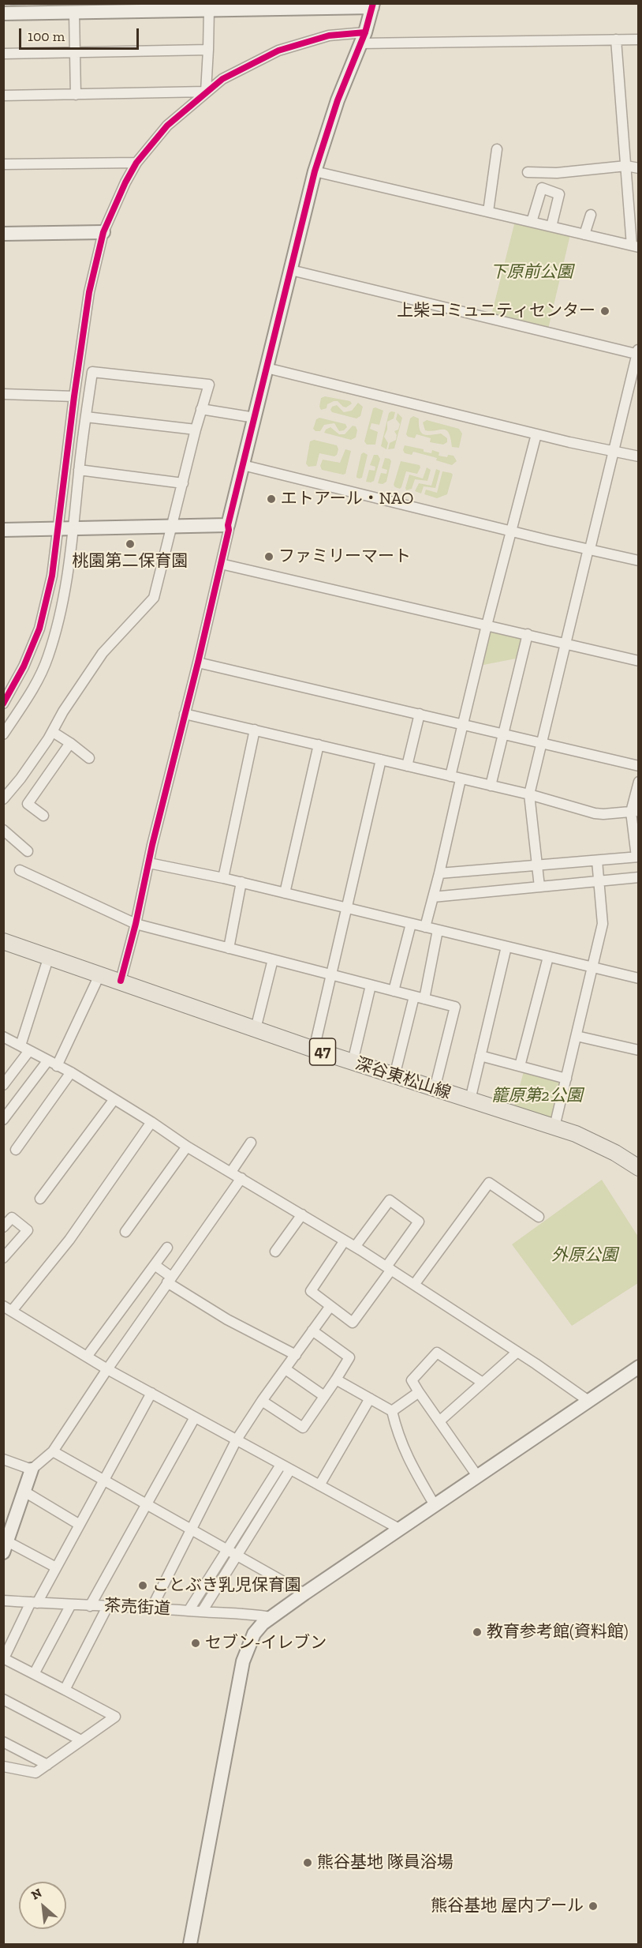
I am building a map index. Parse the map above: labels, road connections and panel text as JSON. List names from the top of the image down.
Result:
{
  "streets": {
    "main road": ["47", "深谷東松山線"],
    "street": ["茶売街道"]
  },
  "parks": ["下原前公園", "籠原第2公園", "外原公園"],
  "places": [
    "上柴コミュニティセンター",
    "エトアール・NAO",
    "桃園第二保育園",
    "ファミリーマート",
    "ことぶき乳児保育園",
    "教育参考館(資料館)",
    "セブン-イレブン",
    "熊谷基地 隊員浴場",
    "熊谷基地 屋内プール"
  ],
  "scale_bar": "100 m",
  "north": "top left"
}
